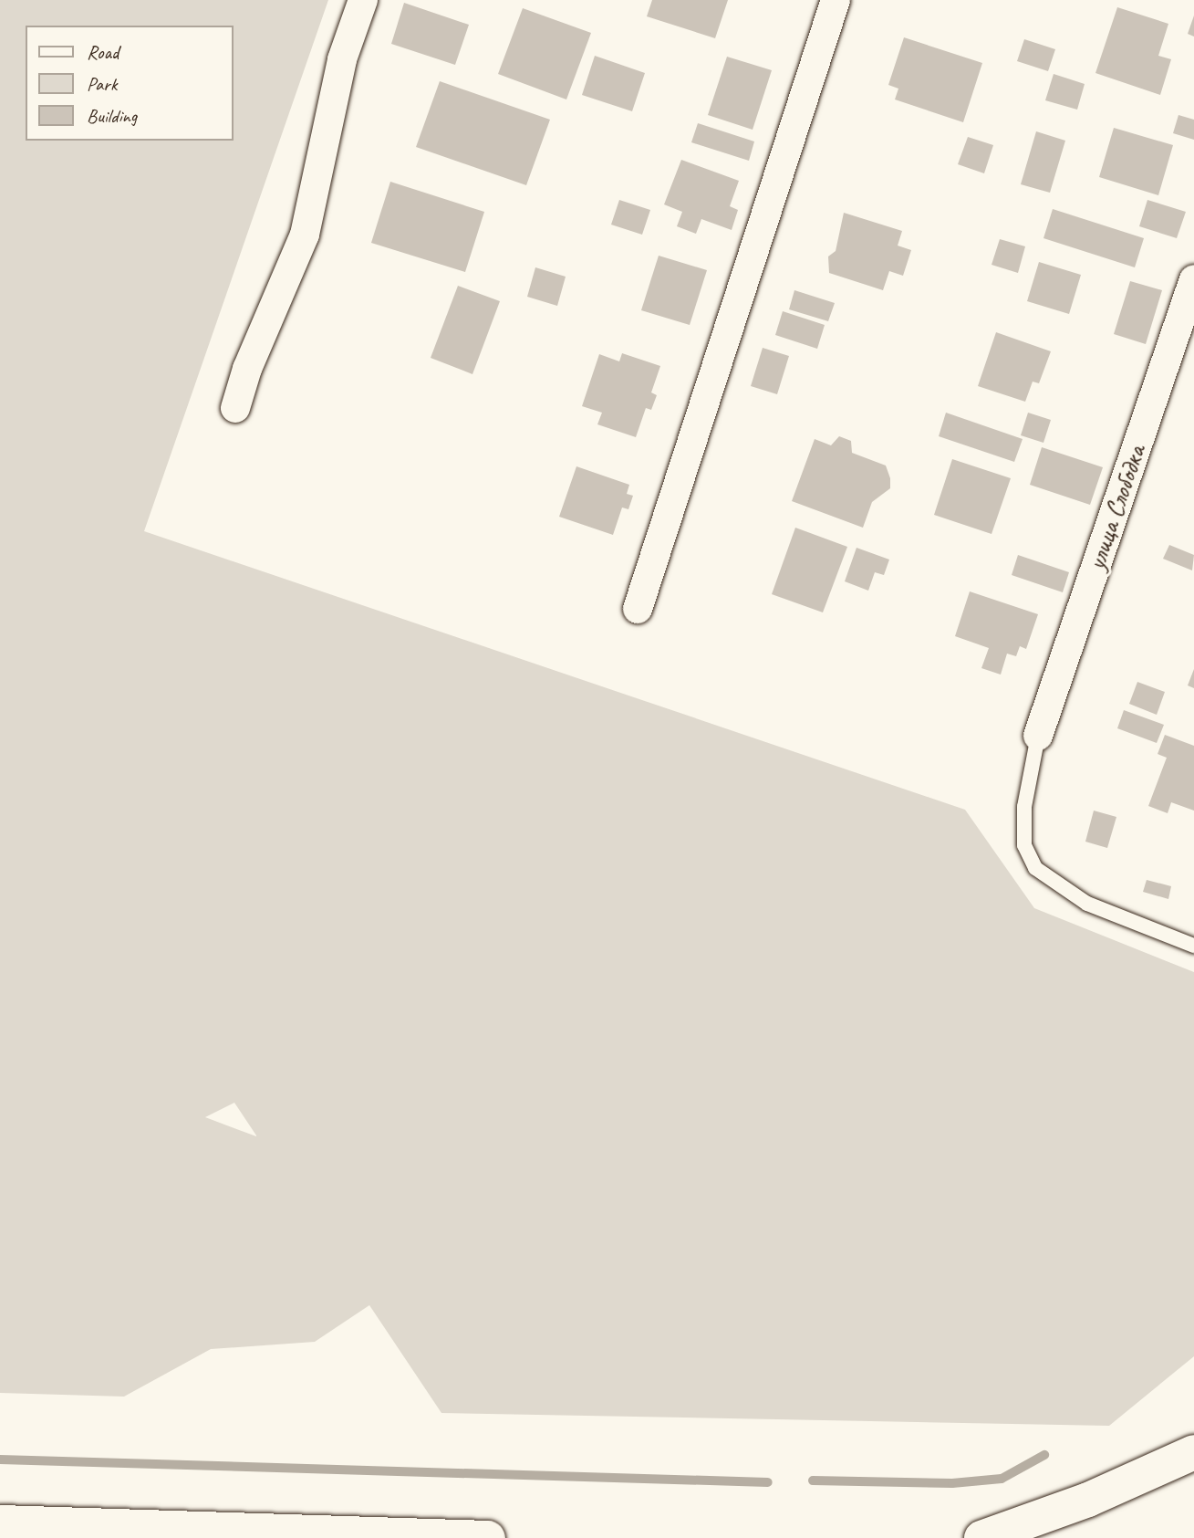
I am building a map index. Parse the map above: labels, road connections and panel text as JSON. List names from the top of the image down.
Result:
{
  "streets": {
    "street": ["улица Слободка"]
  },
  "legend": ["Road", "Park", "Building"]
}
